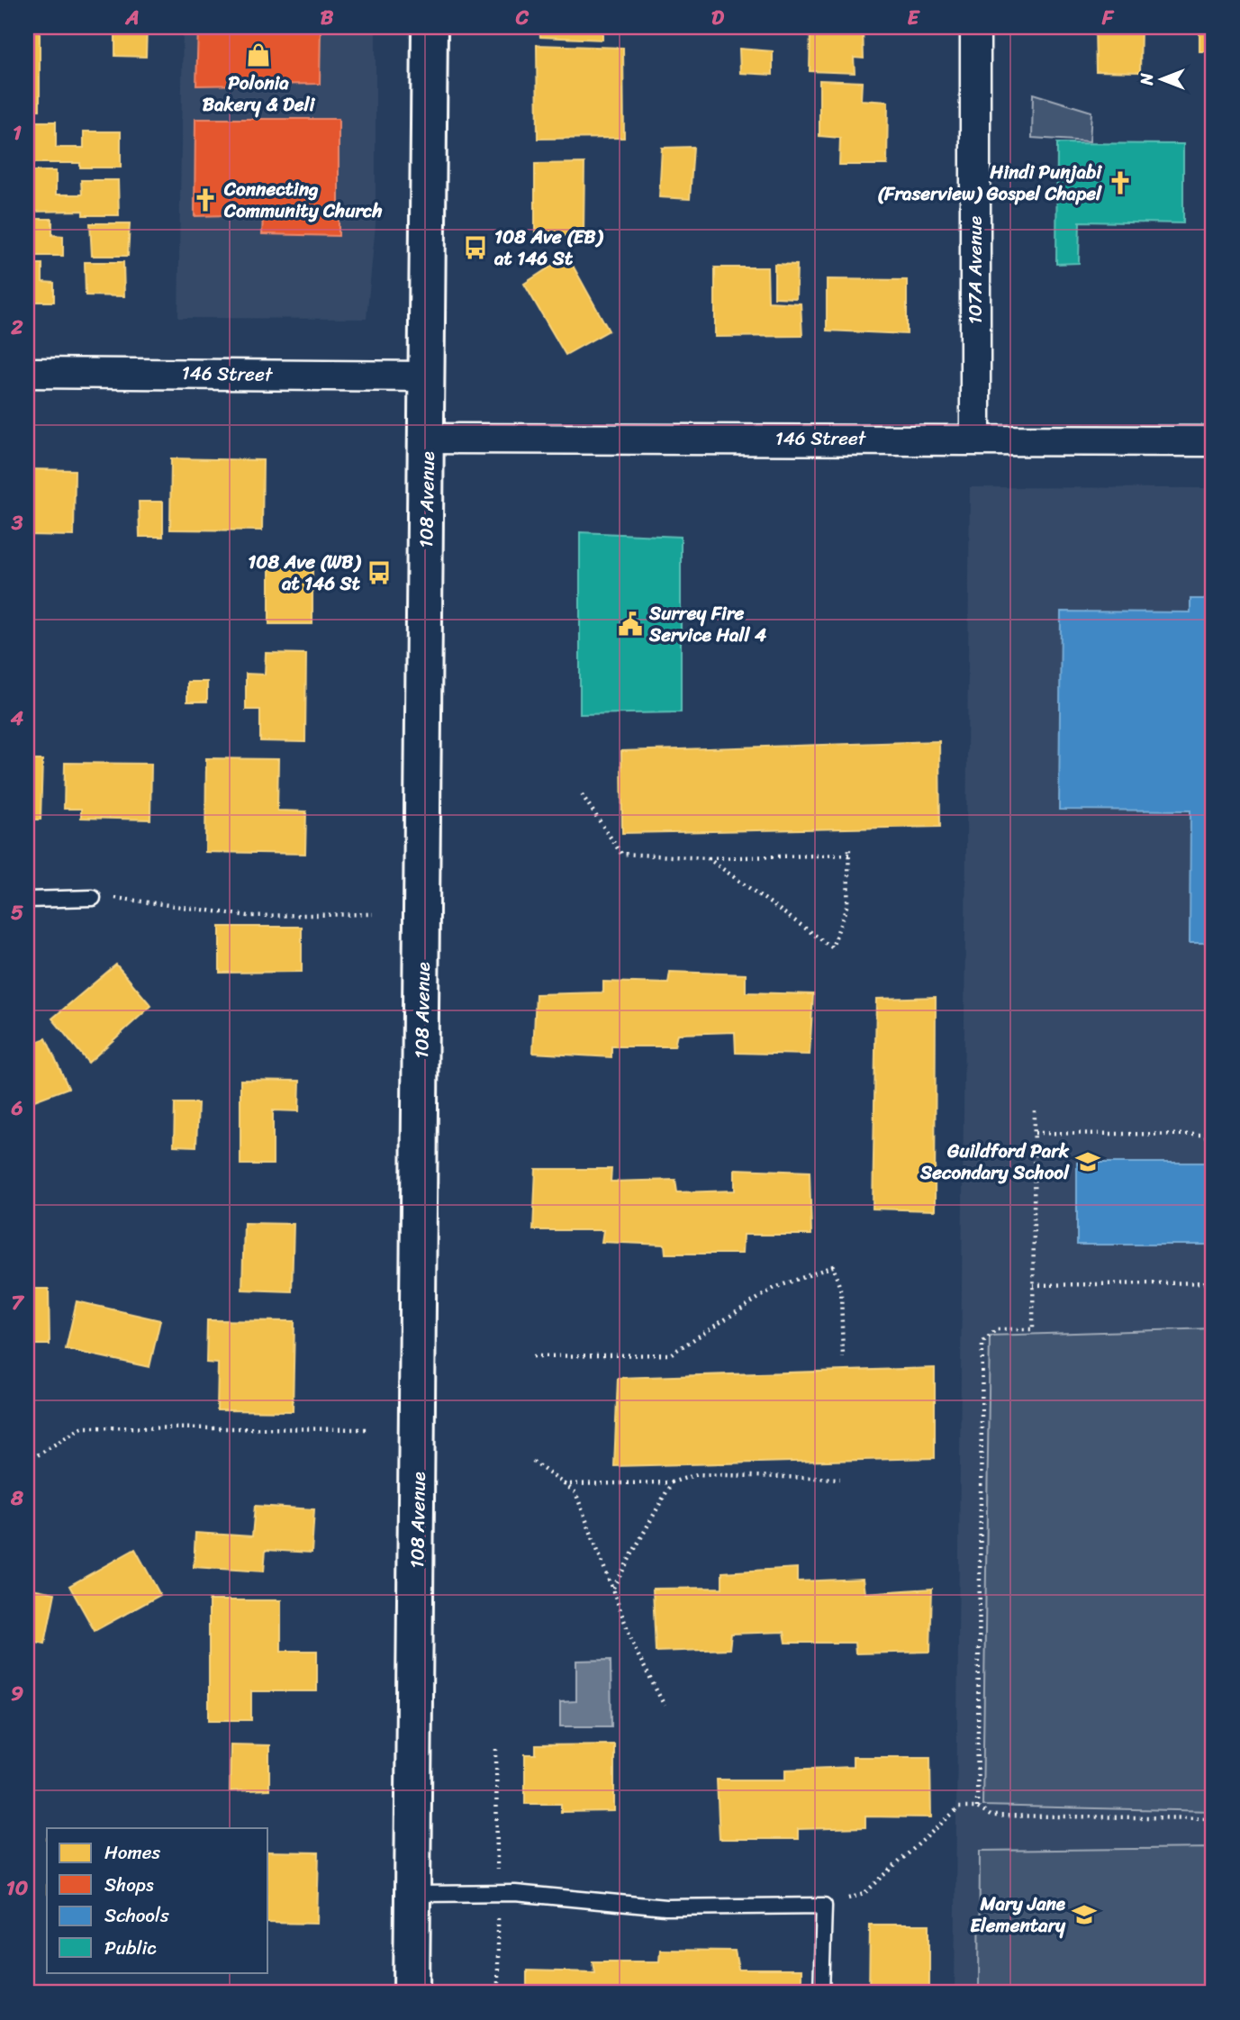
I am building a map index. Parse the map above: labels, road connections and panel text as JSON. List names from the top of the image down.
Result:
{
  "streets": {
    "main road": ["108 Avenue"],
    "street": ["107A Avenue", "146 Street"]
  },
  "crossings": [
    ["107A Avenue", "146 Street"],
    ["146 Street", "108 Avenue"]
  ],
  "places": {
    "shop": ["Polonia Bakery & Deli"],
    "church": ["Hindi Punjabi (Fraserview) Gospel Chapel", "Connecting Community Church"],
    "bus stop": ["108 Ave (EB) at 146 St", "108 Ave (WB) at 146 St"],
    "public building": ["Surrey Fire Service Hall 4"],
    "school or university": ["Guildford Park Secondary School", "Mary Jane Elementary"]
  },
  "legend": [
    "Homes",
    "Shops",
    "Schools",
    "Public"
  ],
  "north": "left",
  "grid": {
    "columns": [
      "A",
      "B",
      "C",
      "D",
      "E",
      "F"
    ],
    "rows": [
      "1",
      "2",
      "3",
      "4",
      "5",
      "6",
      "7",
      "8",
      "9",
      "10"
    ]
  }
}
